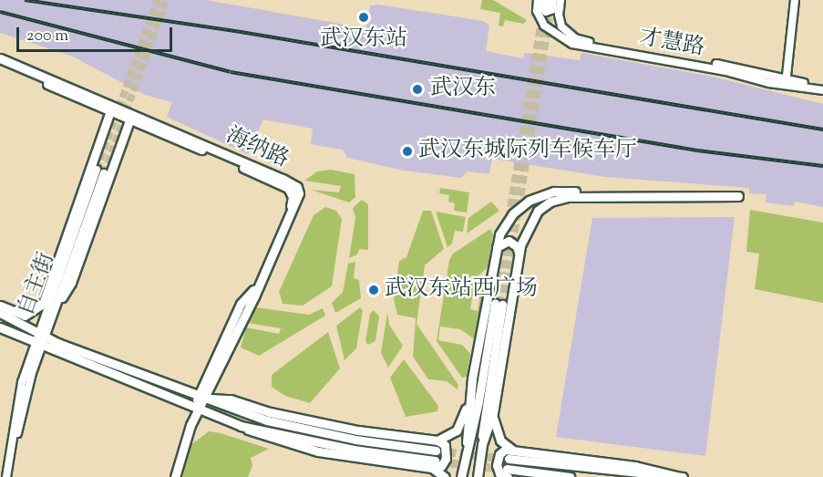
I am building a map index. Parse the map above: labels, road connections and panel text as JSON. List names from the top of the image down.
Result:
{
  "streets": {
    "main road": ["海纳路"],
    "street": ["才慧路", "自主街"]
  },
  "places": [
    "武汉东站",
    "武汉东",
    "武汉东城际列车候车厅",
    "武汉东站西广场"
  ],
  "scale_bar": "200 m"
}
